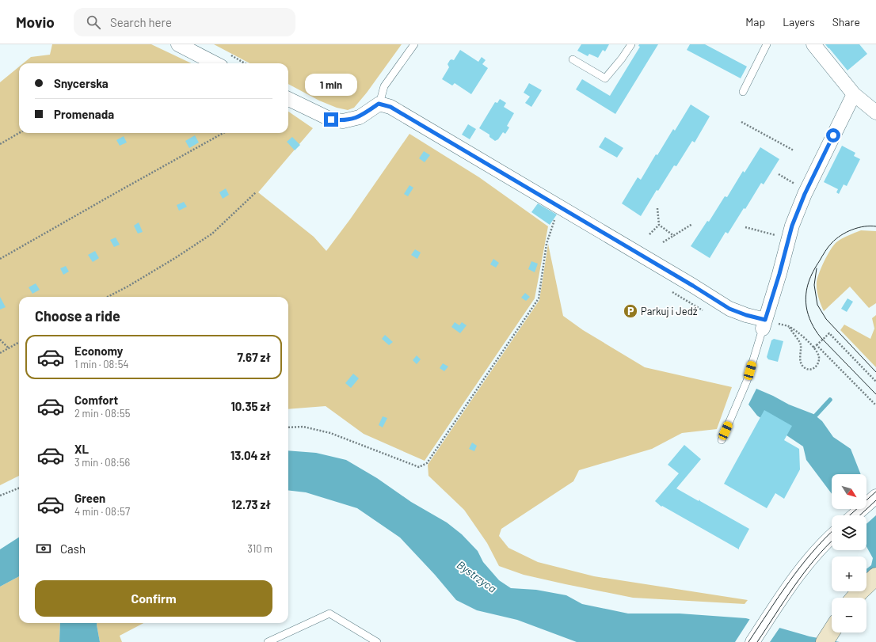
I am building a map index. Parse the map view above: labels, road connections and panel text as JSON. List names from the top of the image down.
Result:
{
  "water": ["Bystrzyca"],
  "places": {
    "parking": ["Parkuj i Jedź"]
  },
  "north": "bottom right",
  "page": {
    "header": "Movio",
    "search": "Search here",
    "nav": ["Map", "Layers", "Share"],
    "banner": ["Snycerska", "Promenada"],
    "bubble": "1 min",
    "heading": "Choose a ride",
    "list": [
      {
        "name": "Economy",
        "note": "1 min · 08:54",
        "value": "7.67 zł"
      },
      {
        "name": "Comfort",
        "note": "2 min · 08:55",
        "value": "10.35 zł"
      },
      {
        "name": "XL",
        "note": "3 min · 08:56",
        "value": "13.04 zł"
      },
      {
        "name": "Green",
        "note": "4 min · 08:57",
        "value": "12.73 zł"
      }
    ],
    "map_buttons": ["+", "−"],
    "pay": ["Cash", "310 m"],
    "buttons": "Confirm"
  }
}
